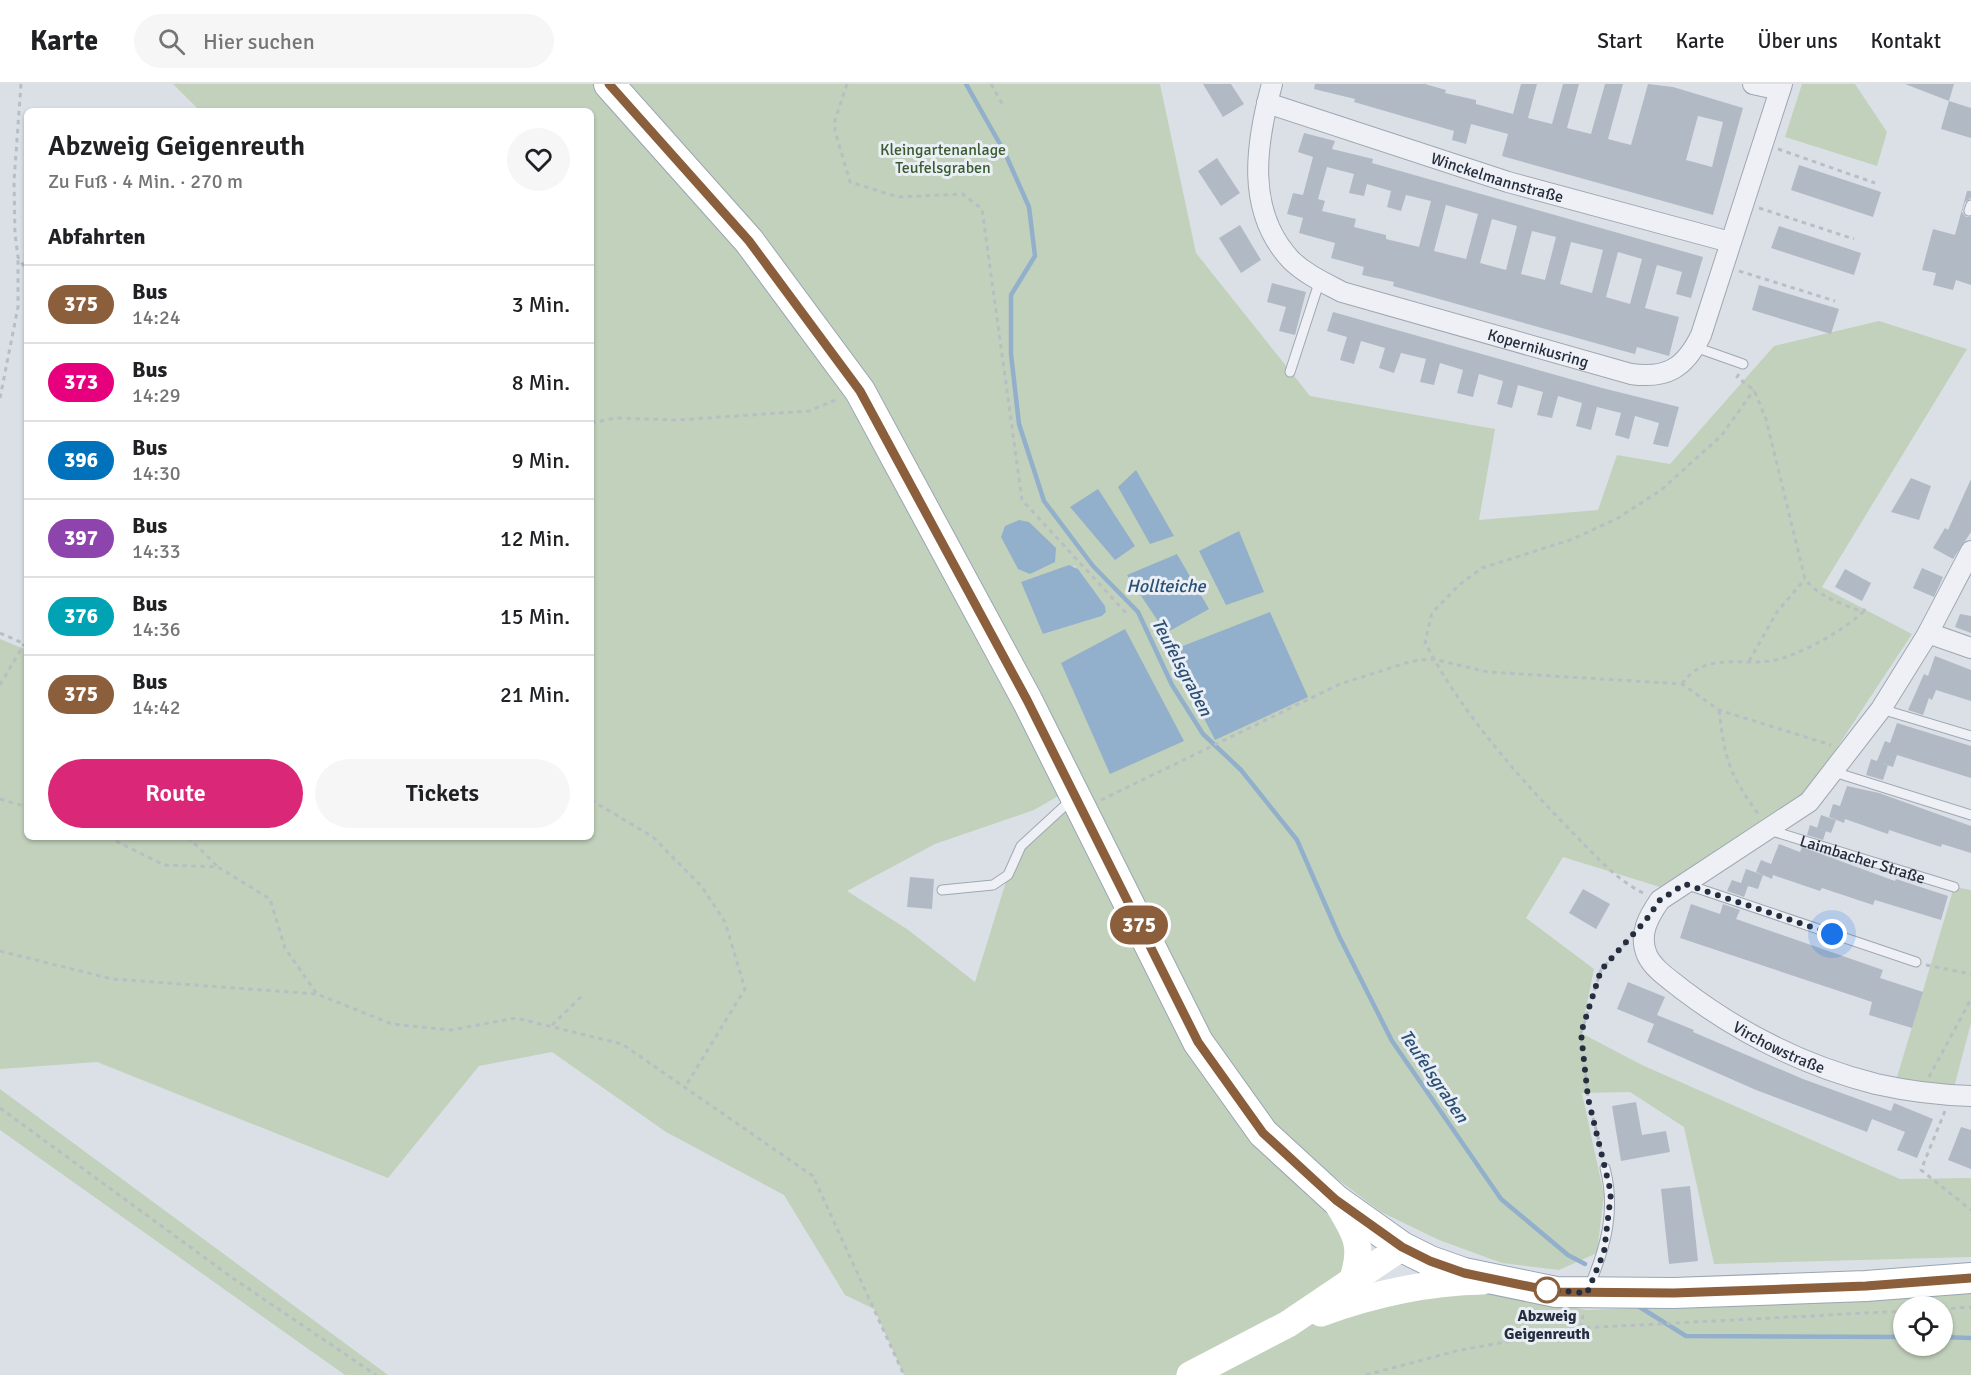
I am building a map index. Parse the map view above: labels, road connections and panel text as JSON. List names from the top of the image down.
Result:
{
  "streets": {
    "street": [
      "Winckelmannstraße",
      "Kopernikusring",
      "Laimbacher Straße",
      "Virchowstraße"
    ]
  },
  "crossings": [
    ["Winckelmannstraße", "Kopernikusring"],
    ["Laimbacher Straße", "Virchowstraße"]
  ],
  "water": ["Hollteiche", "Teufelsgraben"],
  "parks": ["Kleingartenanlage Teufelsgraben"],
  "places": ["Abzweig Geigenreuth"],
  "lines": ["bus line 375"],
  "page": {
    "header": "Karte",
    "search": "Hier suchen",
    "nav": [
      "Start",
      "Karte",
      "Über uns",
      "Kontakt"
    ],
    "on_map": "375",
    "heading": [
      ["Abzweig Geigenreuth", "Zu Fuß · 4 Min. · 270 m"],
      "Abfahrten"
    ],
    "list": [
      {
        "mark": "375",
        "name": "Bus",
        "note": "14:24",
        "value": "3 Min."
      },
      {
        "mark": "373",
        "name": "Bus",
        "note": "14:29",
        "value": "8 Min."
      },
      {
        "mark": "396",
        "name": "Bus",
        "note": "14:30",
        "value": "9 Min."
      },
      {
        "mark": "397",
        "name": "Bus",
        "note": "14:33",
        "value": "12 Min."
      },
      {
        "mark": "376",
        "name": "Bus",
        "note": "14:36",
        "value": "15 Min."
      },
      {
        "mark": "375",
        "name": "Bus",
        "note": "14:42",
        "value": "21 Min."
      }
    ],
    "buttons": ["Route", "Tickets"]
  }
}
